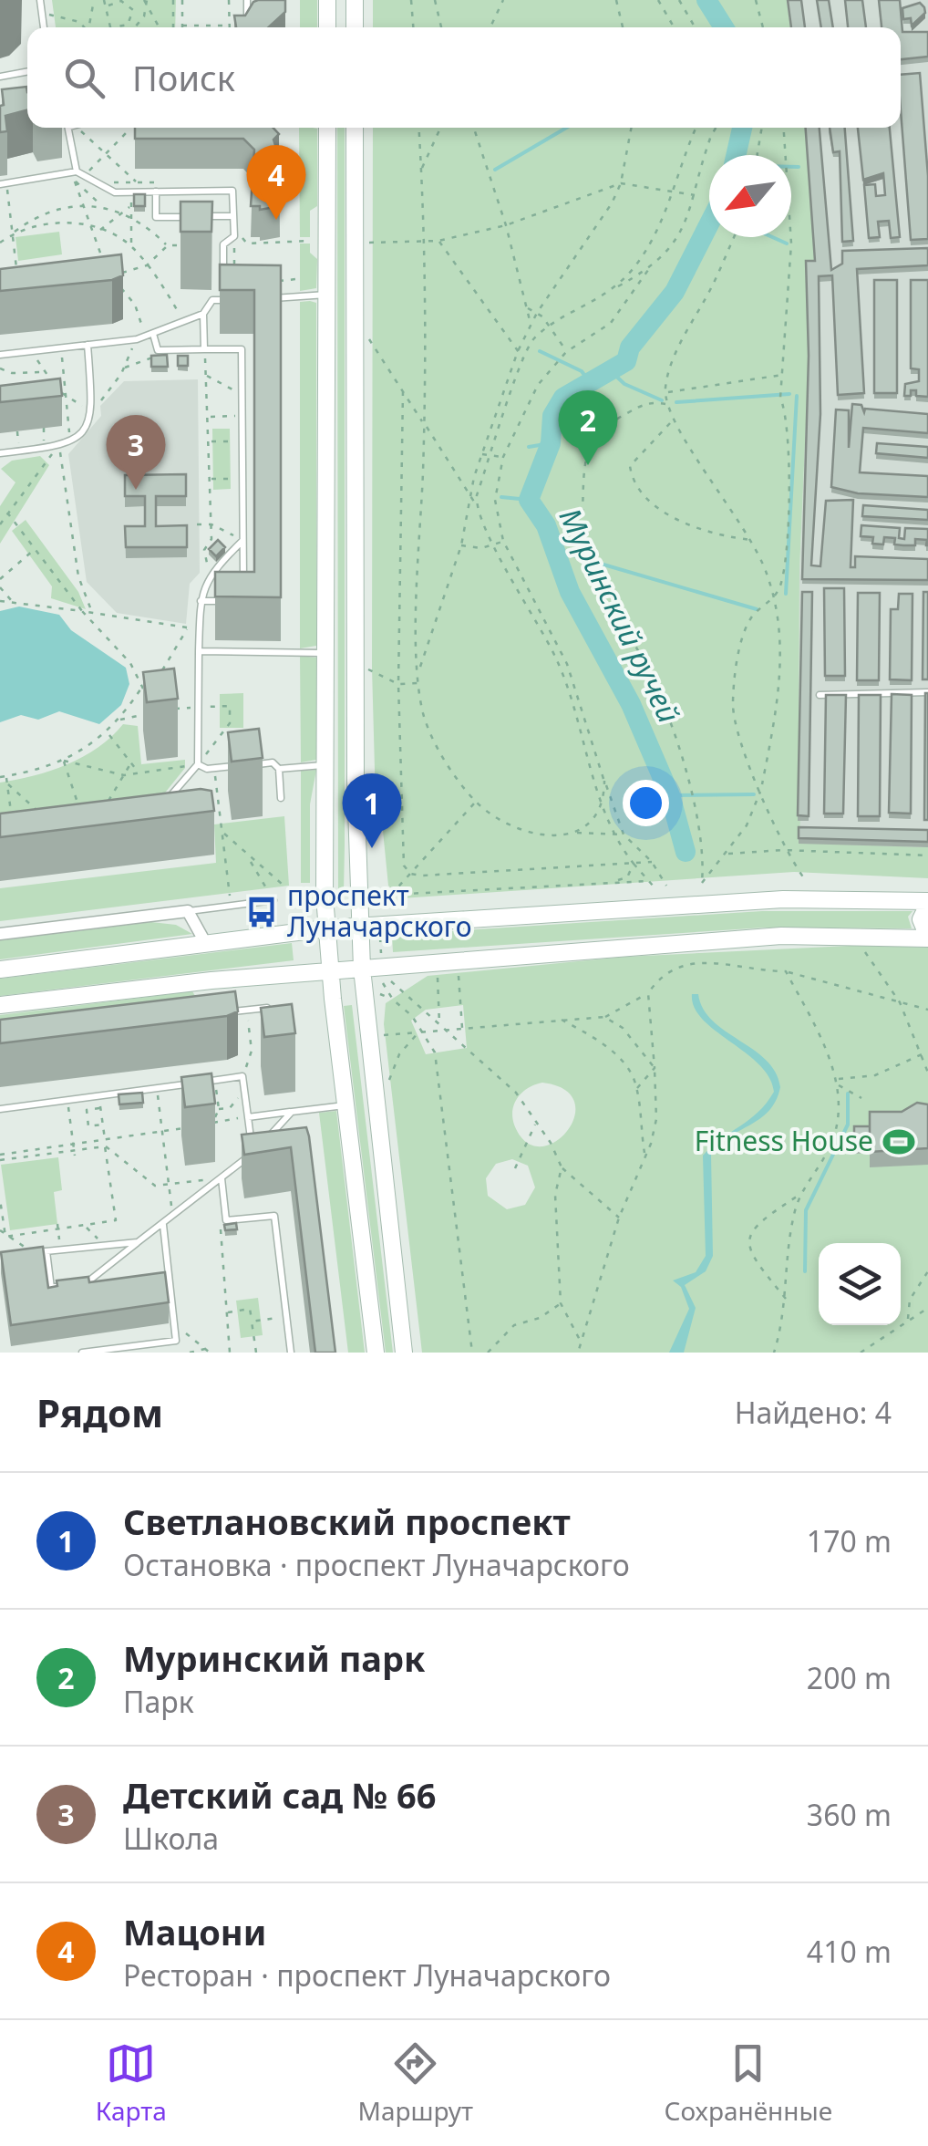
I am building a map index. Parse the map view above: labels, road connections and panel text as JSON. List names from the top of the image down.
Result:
{
  "water": ["Муринский ручей"],
  "places": {
    "bus stop": ["проспект Луначарского"],
    "sports": ["Fitness House"]
  },
  "north": "bottom left",
  "page": {
    "search": "Поиск",
    "pins": [
      "4",
      "2",
      "3",
      "1"
    ],
    "heading": ["Рядом", "Найдено: 4"],
    "list": [
      {
        "mark": "1",
        "name": "Светлановский проспект",
        "note": "Остановка · проспект Луначарского",
        "value": "170 m"
      },
      {
        "mark": "2",
        "name": "Муринский парк",
        "note": "Парк",
        "value": "200 m"
      },
      {
        "mark": "3",
        "name": "Детский сад № 66",
        "note": "Школа",
        "value": "360 m"
      },
      {
        "mark": "4",
        "name": "Мацони",
        "note": "Ресторан · проспект Луначарского",
        "value": "410 m"
      }
    ],
    "nav": ["Карта", "Маршрут", "Сохранённые"]
  }
}
